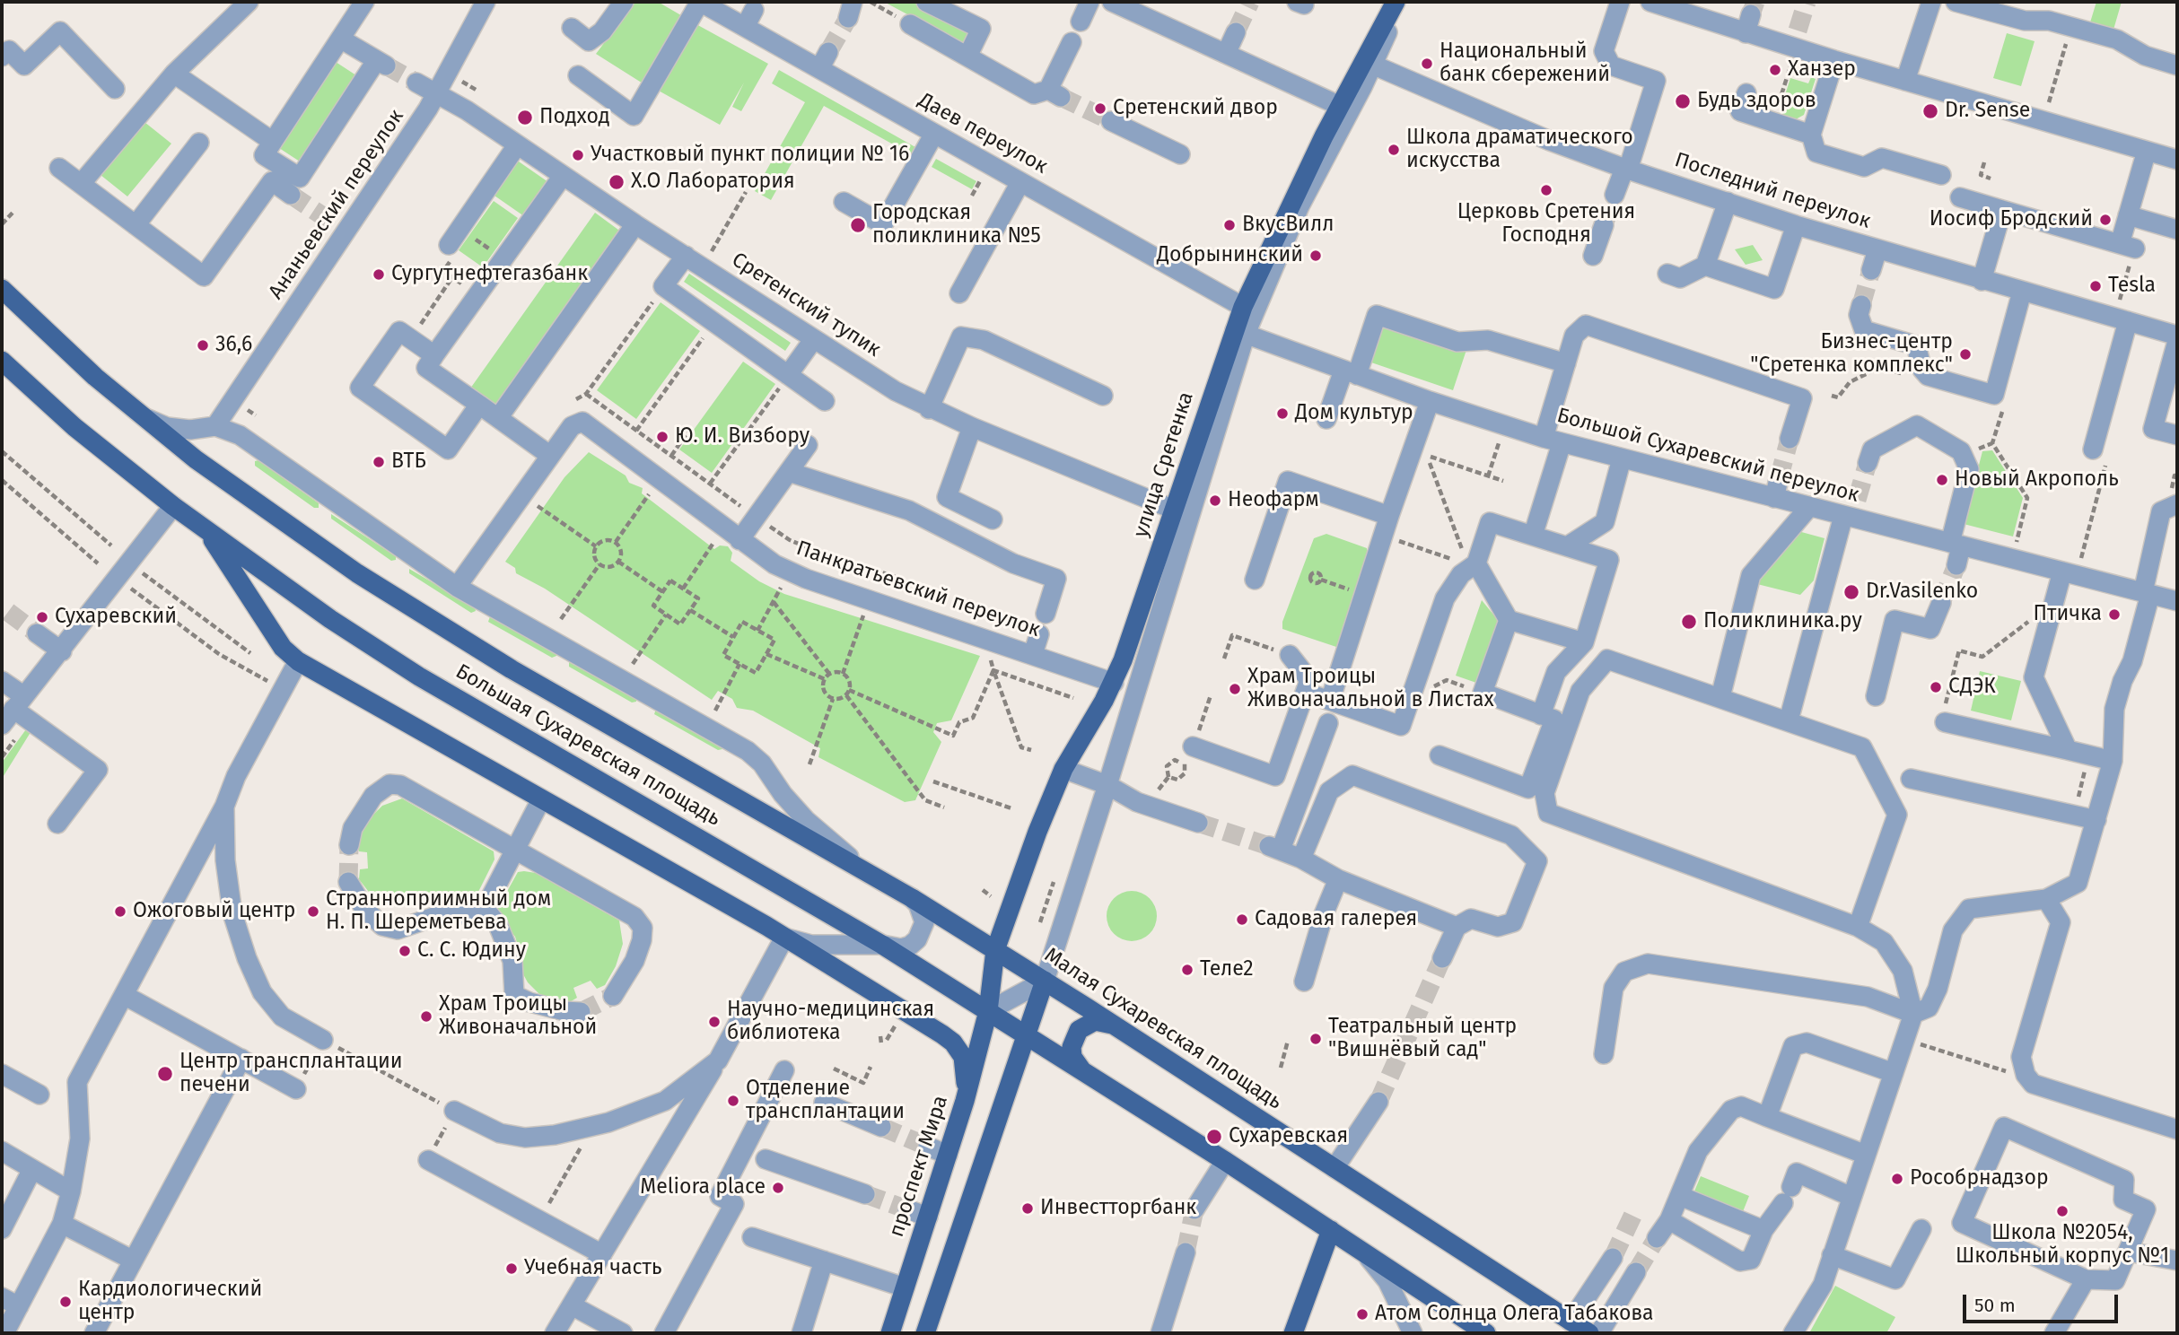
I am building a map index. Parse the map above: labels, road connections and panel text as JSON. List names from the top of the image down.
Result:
{
  "streets": {
    "main road": [
      "улица Сретенка",
      "Большая Сухаревская площадь",
      "Малая Сухаревская площадь",
      "проспект Мира"
    ],
    "street": [
      "Даев переулок",
      "Последний переулок",
      "Ананьевский переулок",
      "Сретенский тупик",
      "Большой Сухаревский переулок",
      "Панкратьевский переулок"
    ]
  },
  "crossings": [
    ["Даев переулок", "улица Сретенка"],
    ["Последний переулок", "улица Сретенка"],
    ["Ананьевский переулок", "Сретенский тупик"],
    ["Сретенский тупик", "улица Сретенка"],
    ["Большой Сухаревский переулок", "улица Сретенка"],
    ["улица Сретенка", "Панкратьевский переулок"],
    ["улица Сретенка", "Большая Сухаревская площадь"],
    ["улица Сретенка", "Малая Сухаревская площадь"],
    ["улица Сретенка", "проспект Мира"],
    ["Большая Сухаревская площадь", "Малая Сухаревская площадь"],
    ["Большая Сухаревская площадь", "проспект Мира"],
    ["Малая Сухаревская площадь", "проспект Мира"]
  ],
  "places": [
    "Национальный банк сбережений",
    "Ханзер",
    "Будь здоров",
    "Сретенский двор",
    "Dr. Sense",
    "Подход",
    "Школа драматического искусства",
    "Участковый пункт полиции № 16",
    "X.O Лаборатория",
    "Церковь Сретения Господня",
    "Иосиф Бродский",
    "Городская поликлиника №5",
    "ВкусВилл",
    "Добрынинский",
    "Сургутнефтегазбанк",
    "Tesla",
    "36,6",
    "Бизнес-центр \"Сретенка комплекс\"",
    "Дом культур",
    "Ю. И. Визбору",
    "ВТБ",
    "Новый Акрополь",
    "Неофарм",
    "Dr.Vasilenko",
    "Птичка",
    "Сухаревский",
    "Поликлиника.ру",
    "СДЭК",
    "Храм Троицы Живоначальной в Листах",
    "Ожоговый центр",
    "Странноприимный дом Н. П. Шереметьева",
    "Садовая галерея",
    "С. С. Юдину",
    "Теле2",
    "Храм Троицы Живоначальной",
    "Научно-медицинская библиотека",
    "Театральный центр \"Вишнёвый сад\"",
    "Центр трансплантации печени",
    "Отделение трансплантации",
    "Сухаревская",
    "Рособрнадзор",
    "Meliora place",
    "Инвестторгбанк",
    "Школа №2054, Школьный корпус №1",
    "Учебная часть",
    "Кардиологический центр",
    "Атом Солнца Олега Табакова"
  ],
  "scale_bar": "50 m"
}
